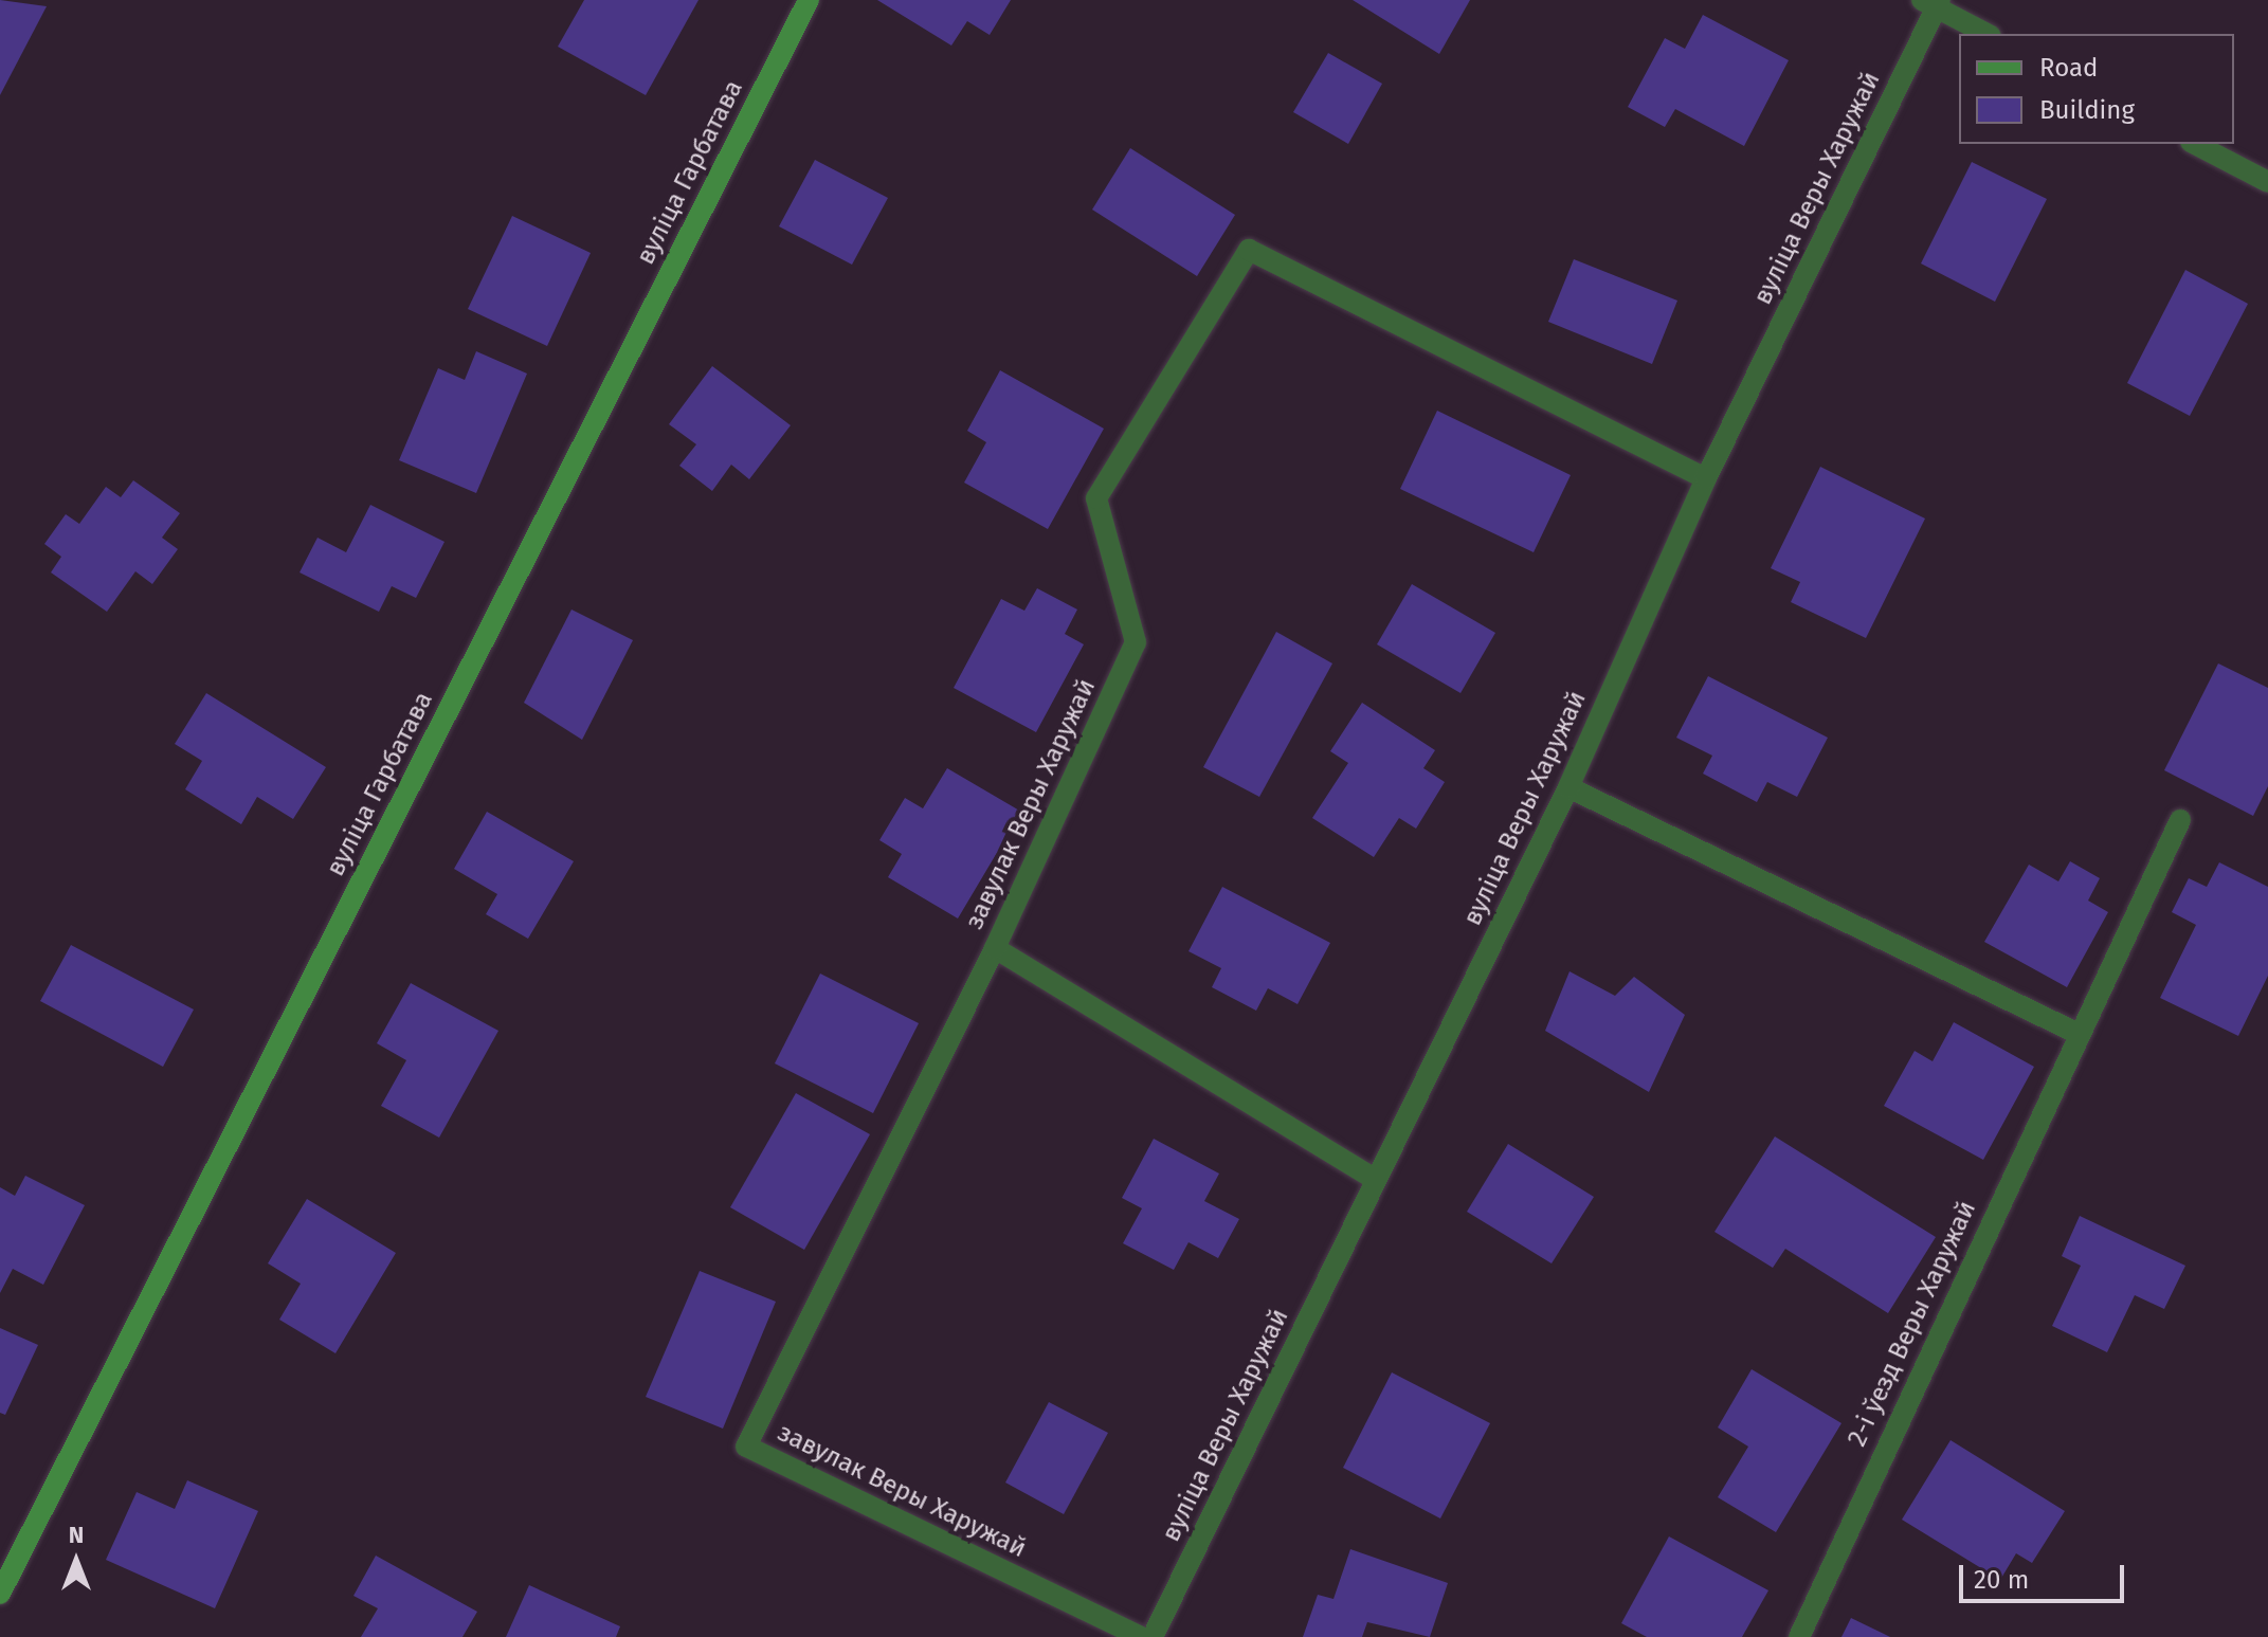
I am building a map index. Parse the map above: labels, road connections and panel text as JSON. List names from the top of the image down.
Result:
{
  "streets": {
    "main road": ["вуліца Гарбатава"],
    "street": ["вуліца Веры Харужай", "завулак Веры Харужай", "2-і ўезд Веры Харужай"]
  },
  "crossings": [
    ["вуліца Веры Харужай", "завулак Веры Харужай"]
  ],
  "legend": ["Road", "Building"],
  "scale_bar": "20 m",
  "north": "top"
}
